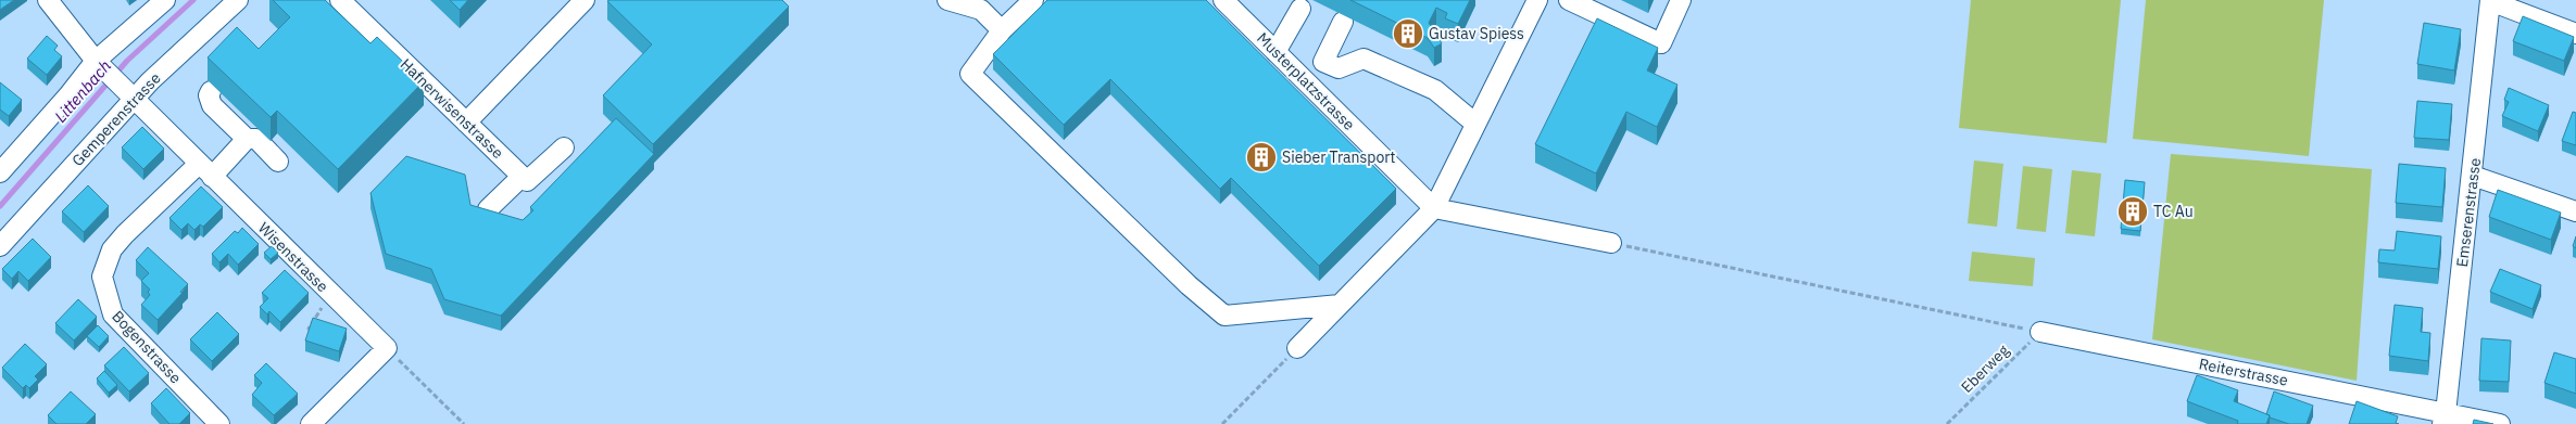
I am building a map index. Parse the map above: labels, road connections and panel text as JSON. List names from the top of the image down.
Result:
{
  "streets": {
    "street": [
      "Musterplatzstrasse",
      "Hafnerwisenstrasse",
      "Gemperenstrasse",
      "Emserenstrasse",
      "Wisenstrasse",
      "Bogenstrasse",
      "Reiterstrasse"
    ],
    "path": ["Eberweg"]
  },
  "crossings": [
    ["Gemperenstrasse", "Wisenstrasse"],
    ["Emserenstrasse", "Reiterstrasse"],
    ["Wisenstrasse", "Bogenstrasse"],
    ["Eberweg", "Reiterstrasse"]
  ],
  "water": ["Littenbach"],
  "places": {
    "building": ["Gustav Spiess", "Sieber Transport", "TC Au"]
  }
}
